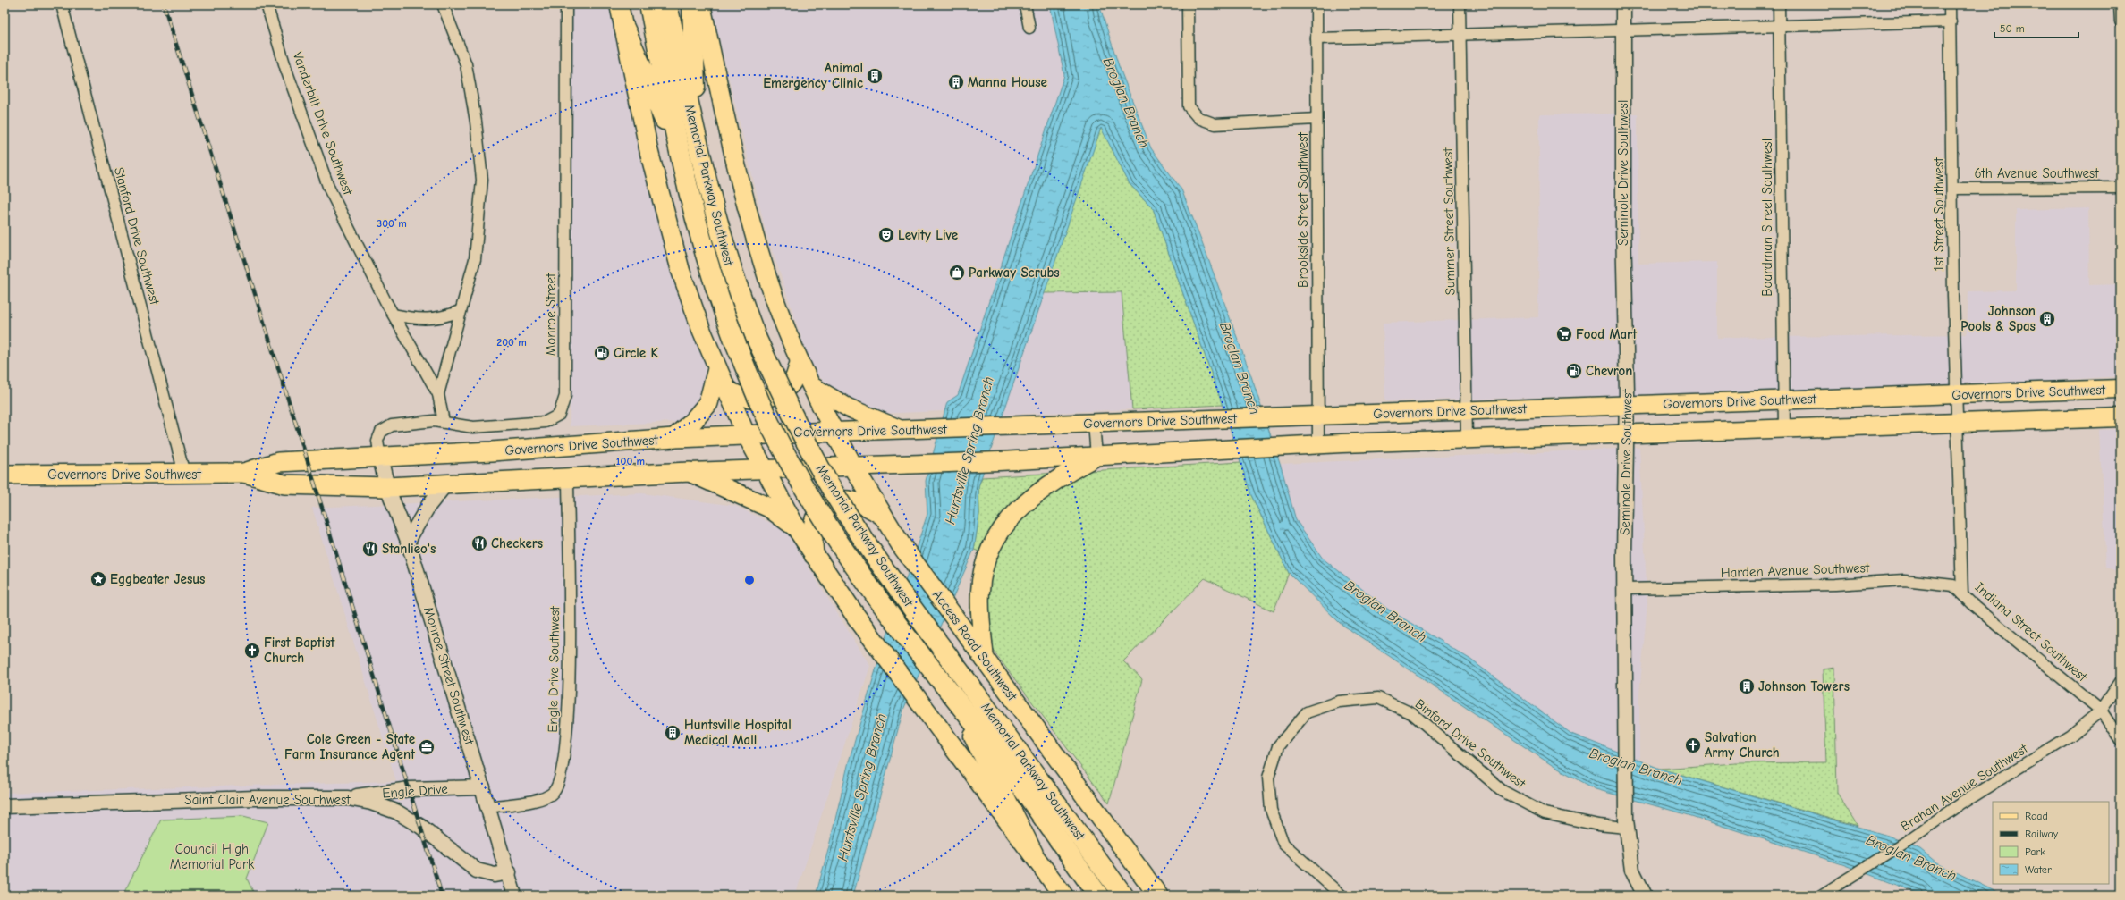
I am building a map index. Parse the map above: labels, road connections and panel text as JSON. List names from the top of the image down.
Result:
{
  "streets": {
    "highway": ["Memorial Parkway Southwest", "Governors Drive Southwest", "Access Road Southwest"],
    "street": [
      "Vanderbilt Drive Southwest",
      "Seminole Drive Southwest",
      "6th Avenue Southwest",
      "Brookside Street Southwest",
      "1st Street Southwest",
      "Boardman Street Southwest",
      "Summer Street Southwest",
      "Stanford Drive Southwest",
      "Monroe Street",
      "Harden Avenue Southwest",
      "Indiana Street Southwest",
      "Engle Drive Southwest",
      "Monroe Street Southwest",
      "Binford Drive Southwest",
      "Brahan Avenue Southwest",
      "Engle Drive",
      "Saint Clair Avenue Southwest"
    ]
  },
  "crossings": [
    ["Vanderbilt Drive Southwest", "Monroe Street"],
    ["Seminole Drive Southwest", "Governors Drive Southwest"],
    ["Seminole Drive Southwest", "Harden Avenue Southwest"],
    ["Seminole Drive Southwest", "Binford Drive Southwest"],
    ["6th Avenue Southwest", "1st Street Southwest"],
    ["Brookside Street Southwest", "Governors Drive Southwest"],
    ["1st Street Southwest", "Governors Drive Southwest"],
    ["1st Street Southwest", "Indiana Street Southwest"],
    ["Boardman Street Southwest", "Governors Drive Southwest"],
    ["Summer Street Southwest", "Governors Drive Southwest"],
    ["Stanford Drive Southwest", "Governors Drive Southwest"],
    ["Monroe Street", "Governors Drive Southwest"],
    ["Monroe Street", "Monroe Street Southwest"],
    ["Governors Drive Southwest", "Indiana Street Southwest"],
    ["Governors Drive Southwest", "Access Road Southwest"],
    ["Governors Drive Southwest", "Engle Drive Southwest"],
    ["Governors Drive Southwest", "Monroe Street Southwest"],
    ["Harden Avenue Southwest", "Indiana Street Southwest"],
    ["Indiana Street Southwest", "Brahan Avenue Southwest"],
    ["Engle Drive Southwest", "Monroe Street Southwest"],
    ["Monroe Street Southwest", "Engle Drive"],
    ["Monroe Street Southwest", "Saint Clair Avenue Southwest"],
    ["Engle Drive", "Saint Clair Avenue Southwest"]
  ],
  "water": ["Broglan Branch", "Huntsville Spring Branch"],
  "parks": ["Council High Memorial Park"],
  "places": {
    "building": [
      "Animal Emergency Clinic",
      "Manna House",
      "Johnson Pools & Spas",
      "Johnson Towers",
      "Huntsville Hospital Medical Mall"
    ],
    "theatre": ["Levity Live"],
    "shop": ["Parkway Scrubs"],
    "supermarket": ["Food Mart"],
    "fuel station": ["Circle K", "Chevron"],
    "restaurant": ["Checkers", "Stanlieo's"],
    "place": ["Eggbeater Jesus"],
    "church": ["First Baptist Church", "Salvation Army Church"],
    "office": ["Cole Green - State Farm Insurance Agent"]
  },
  "legend": [
    "Road",
    "Railway",
    "Park",
    "Water"
  ],
  "scale_bar": "50 m",
  "rings": ["300 m", "200 m", "100 m"]
}
